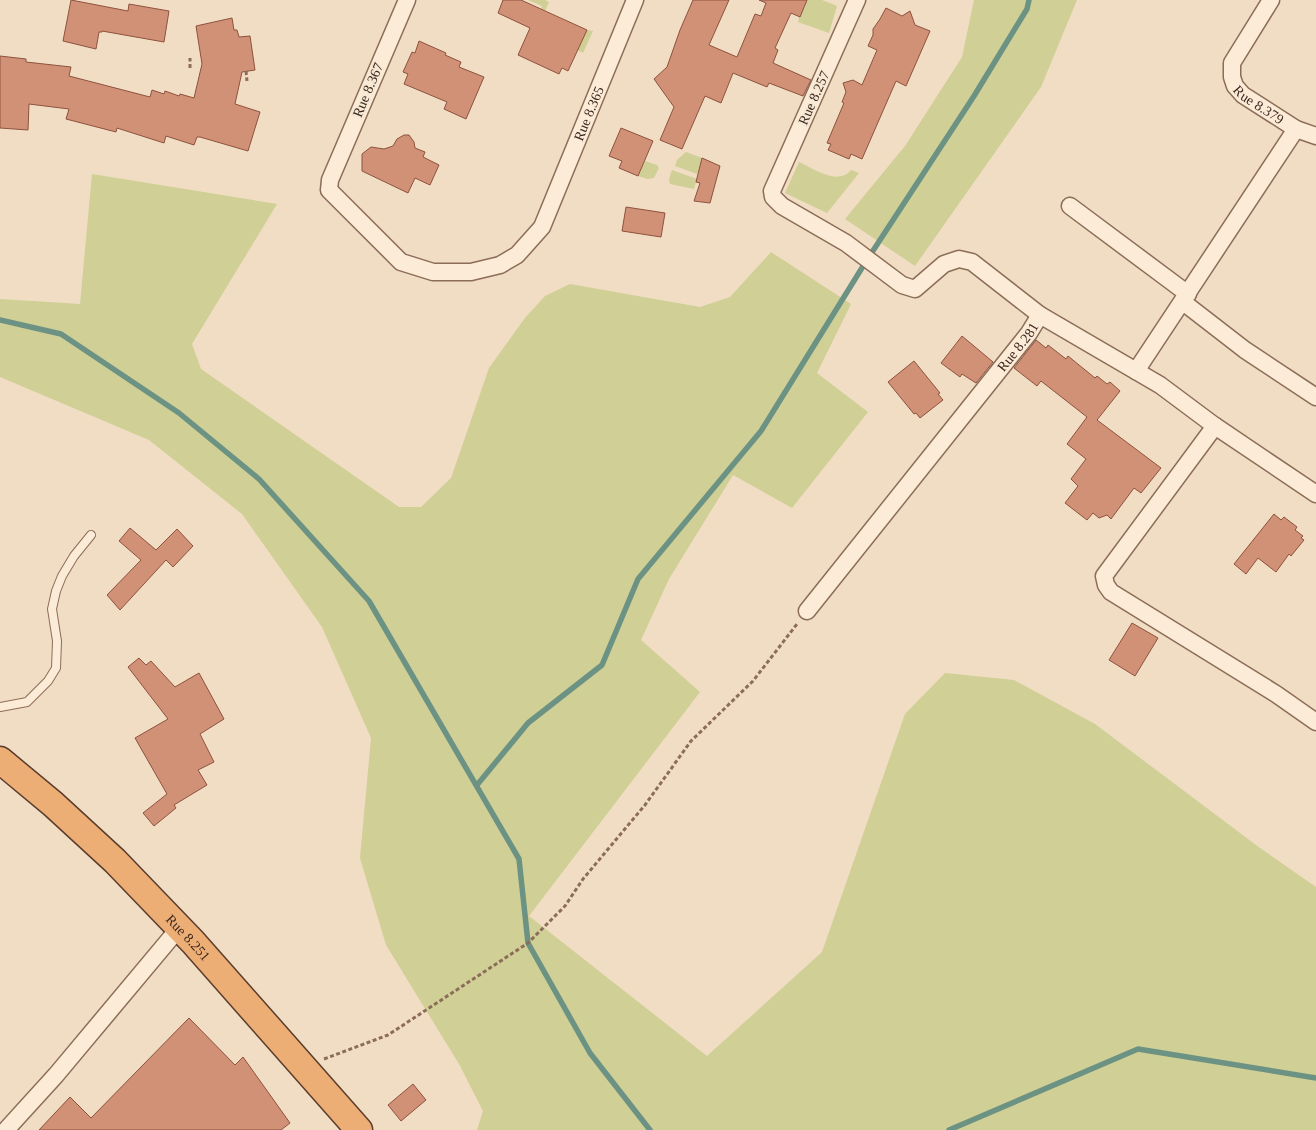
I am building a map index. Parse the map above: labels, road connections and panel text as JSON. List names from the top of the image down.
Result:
{
  "streets": {
    "highway": ["Rue 8.251"],
    "street": [
      "Rue 8.367",
      "Rue 8.257",
      "Rue 8.379",
      "Rue 8.365",
      "Rue 8.281"
    ]
  },
  "crossings": [
    ["Rue 8.367", "Rue 8.365"],
    ["Rue 8.257", "Rue 8.281"]
  ]
}
